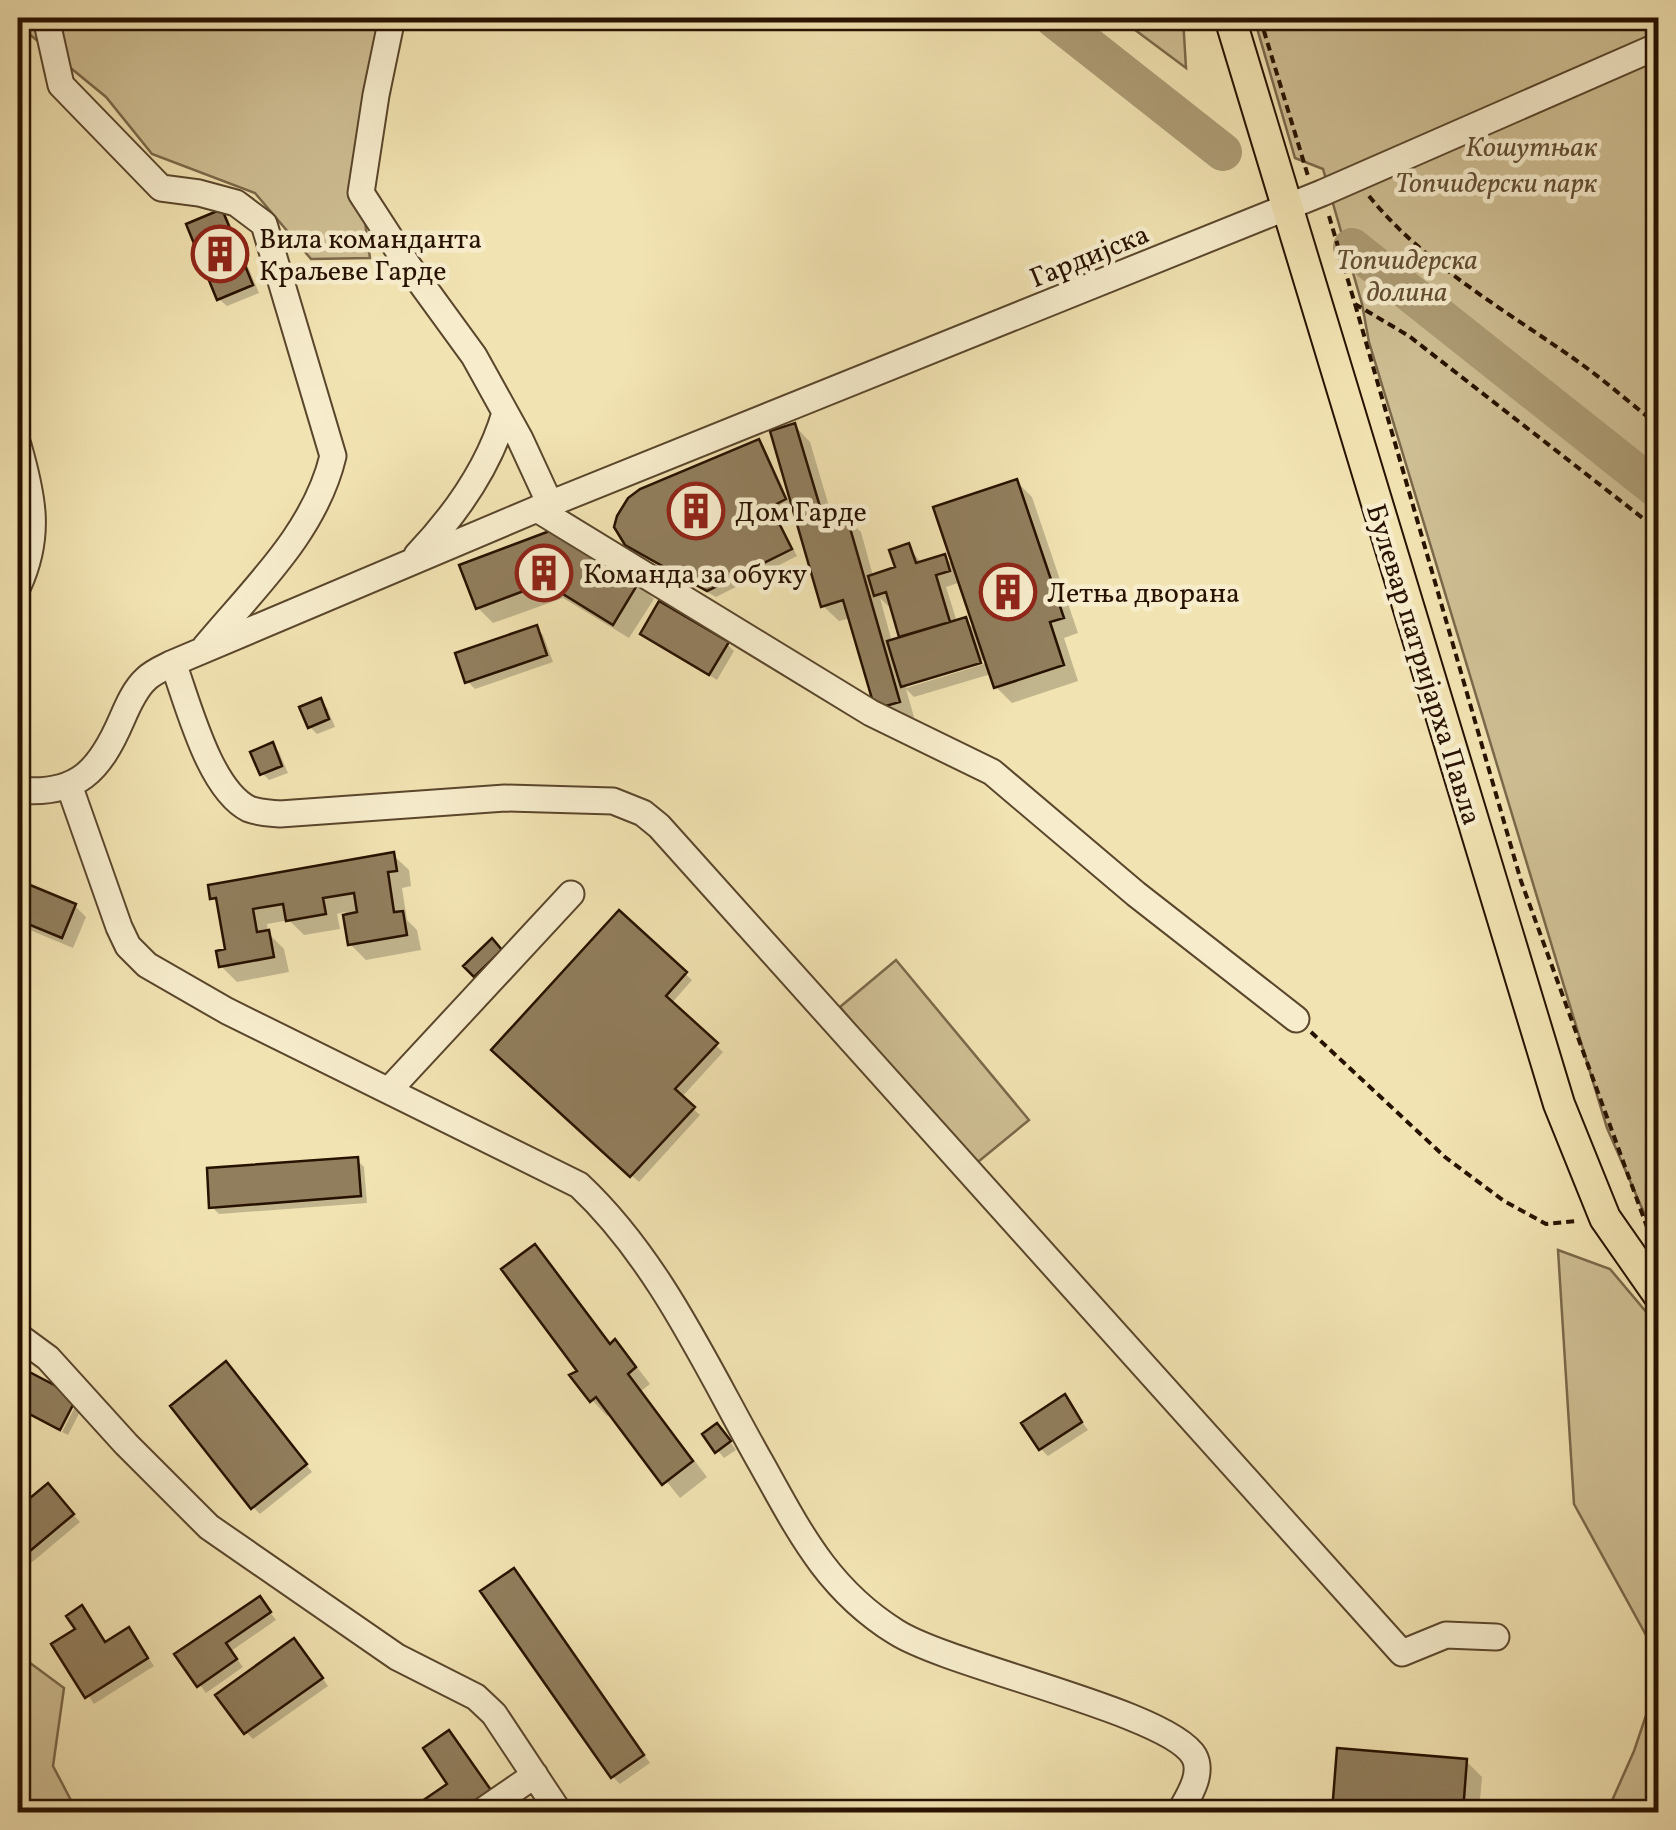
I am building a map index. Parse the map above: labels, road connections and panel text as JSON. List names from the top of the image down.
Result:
{
  "streets": {
    "main road": ["Булевар патријарха Павла"],
    "street": ["Гардијска"]
  },
  "crossings": [
    ["Гардијска", "Булевар патријарха Павла"]
  ],
  "parks": ["Кошутњак", "Топчидерски парк", "Топчидерска долина"],
  "places": {
    "building": [
      "Вила команданта Краљеве Гарде",
      "Дом Гарде",
      "Команда за обуку",
      "Летња дворана"
    ]
  }
}
